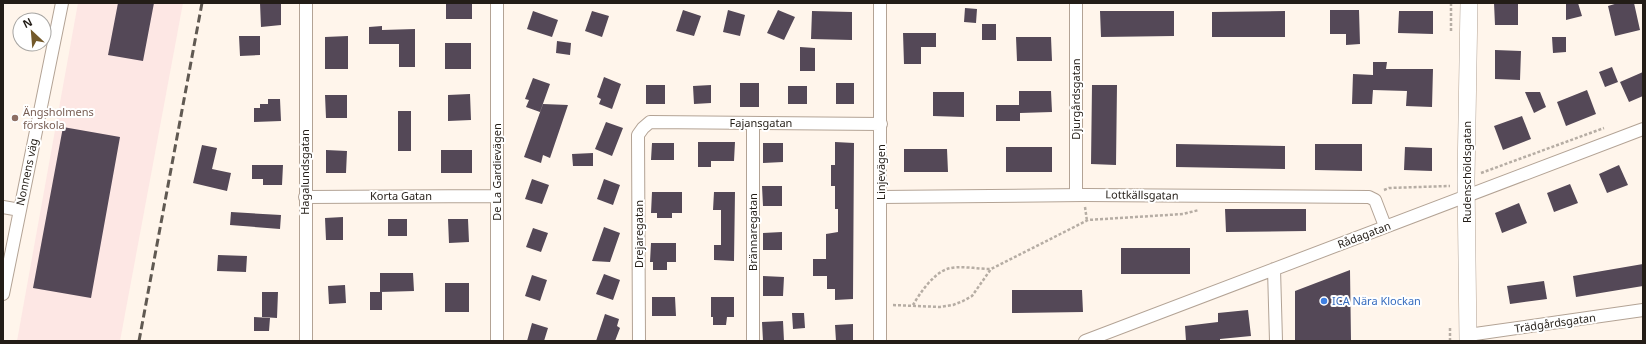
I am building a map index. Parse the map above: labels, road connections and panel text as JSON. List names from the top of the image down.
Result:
{
  "streets": {
    "street": [
      "Djurgårdsgatan",
      "Fajansgatan",
      "Nonnens väg",
      "Hagalundsgatan",
      "De La Gardievägen",
      "Linjevägen",
      "Rudenschöldsgatan",
      "Lottkällsgatan",
      "Korta Gatan",
      "Brännaregatan",
      "Drejaregatan",
      "Rådagatan",
      "Trädgårdsgatan"
    ]
  },
  "crossings": [
    ["Djurgårdsgatan", "Lottkällsgatan"],
    ["Fajansgatan", "Linjevägen"],
    ["Fajansgatan", "Brännaregatan"],
    ["Fajansgatan", "Drejaregatan"],
    ["Hagalundsgatan", "Korta Gatan"],
    ["De La Gardievägen", "Korta Gatan"],
    ["Linjevägen", "Lottkällsgatan"],
    ["Rudenschöldsgatan", "Rådagatan"],
    ["Rudenschöldsgatan", "Trädgårdsgatan"]
  ],
  "places": ["Ängsholmens förskola", "ICA Nära Klockan"],
  "north": "top left"
}
